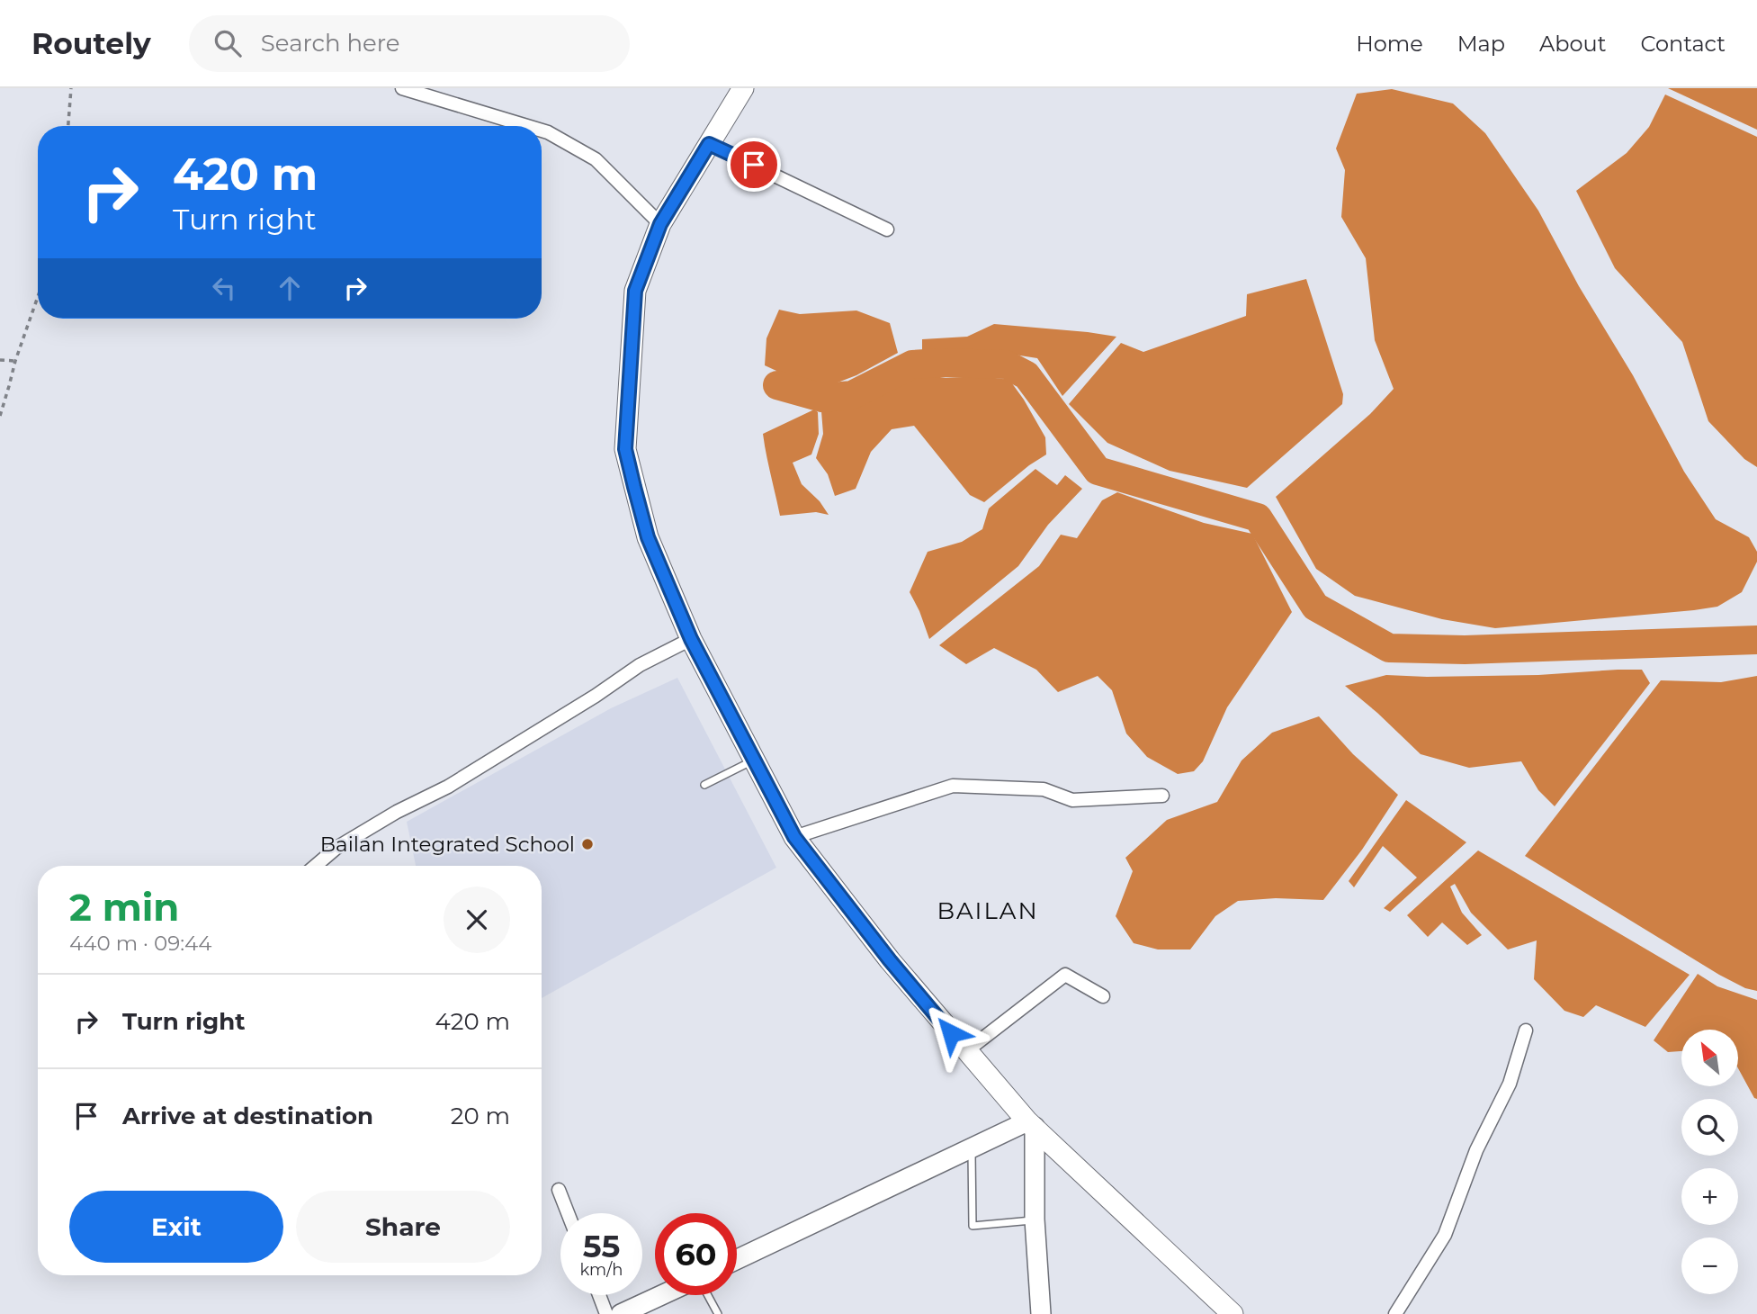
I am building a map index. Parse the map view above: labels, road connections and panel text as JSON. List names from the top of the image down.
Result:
{
  "districts": ["BAILAN"],
  "places": ["Bailan Integrated School"],
  "north": "top left",
  "page": {
    "header": "Routely",
    "search": "Search here",
    "nav": [
      "Home",
      "Map",
      "About",
      "Contact"
    ],
    "turn": ["420 m", "Turn right"],
    "heading": ["2 min", "440 m · 09:44"],
    "list": [
      {
        "name": "Turn right",
        "value": "420 m"
      },
      {
        "name": "Arrive at destination",
        "value": "20 m"
      }
    ],
    "map_buttons": ["+", "−"],
    "buttons": ["Exit", "Share"],
    "speed": "55 km/h",
    "limit": "60"
  }
}
